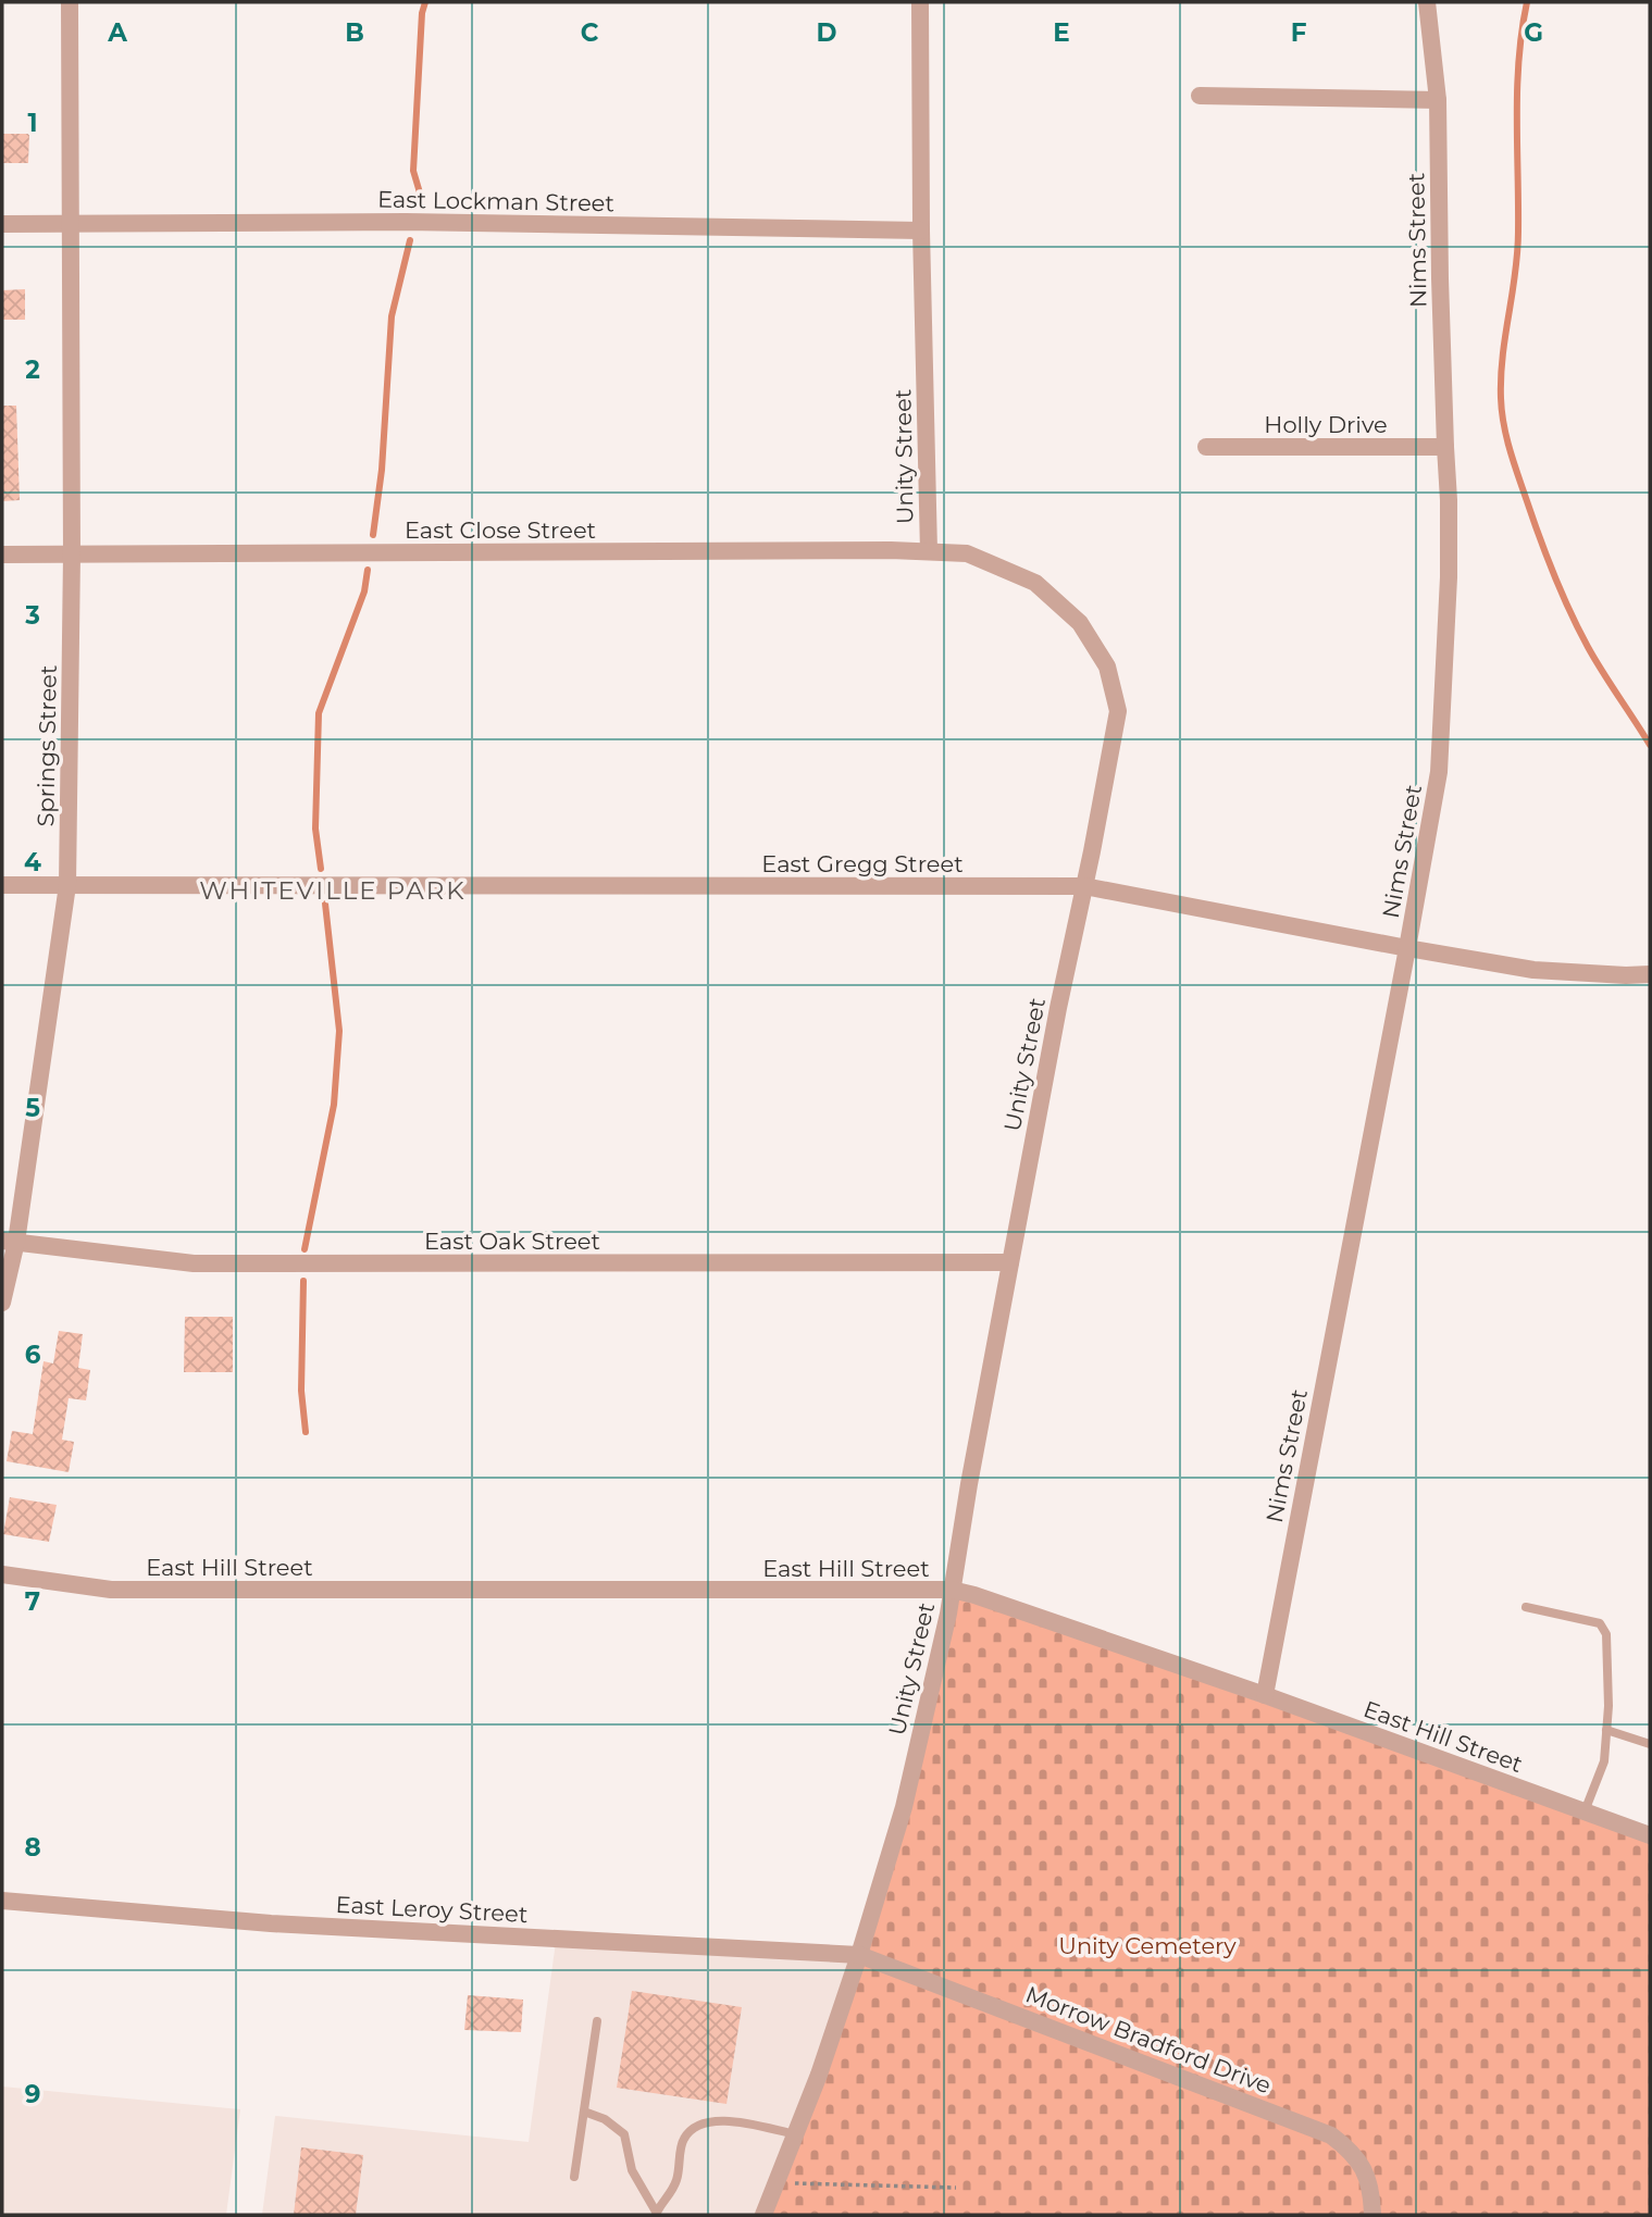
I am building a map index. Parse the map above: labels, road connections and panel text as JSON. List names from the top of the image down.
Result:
{
  "streets": {
    "street": [
      "East Lockman Street",
      "Nims Street",
      "Holly Drive",
      "Unity Street",
      "East Close Street",
      "Springs Street",
      "East Gregg Street",
      "East Oak Street",
      "East Hill Street",
      "East Leroy Street",
      "Morrow Bradford Drive"
    ]
  },
  "crossings": [
    ["East Lockman Street", "Unity Street"],
    ["East Lockman Street", "Springs Street"],
    ["Nims Street", "Holly Drive"],
    ["Nims Street", "East Gregg Street"],
    ["Nims Street", "East Hill Street"],
    ["Unity Street", "East Close Street"],
    ["Unity Street", "East Gregg Street"],
    ["Unity Street", "East Oak Street"],
    ["Unity Street", "East Hill Street"],
    ["Unity Street", "East Leroy Street"],
    ["Unity Street", "Morrow Bradford Drive"],
    ["East Close Street", "Springs Street"],
    ["Springs Street", "East Gregg Street"],
    ["Springs Street", "East Oak Street"],
    ["East Leroy Street", "Morrow Bradford Drive"]
  ],
  "districts": ["WHITEVILLE PARK"],
  "parks": ["Unity Cemetery"],
  "grid": {
    "columns": [
      "A",
      "B",
      "C",
      "D",
      "E",
      "F",
      "G"
    ],
    "rows": [
      "1",
      "2",
      "3",
      "4",
      "5",
      "6",
      "7",
      "8",
      "9"
    ]
  }
}
